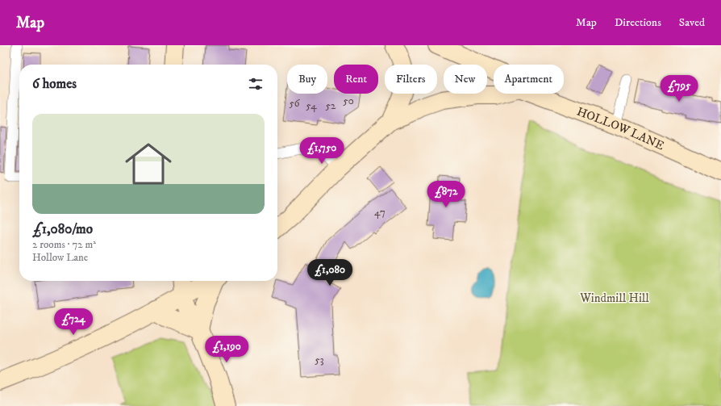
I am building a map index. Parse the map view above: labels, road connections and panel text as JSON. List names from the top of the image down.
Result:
{
  "streets": {
    "street": ["HOLLOW LANE"]
  },
  "parks": ["Windmill Hill"],
  "house_numbers": [
    "50",
    "56",
    "54",
    "52",
    "47",
    "53"
  ],
  "page": {
    "header": "Map",
    "nav": ["Map", "Directions", "Saved"],
    "chip": [
      "Buy",
      "Rent",
      "Filters",
      "New",
      "Apartment"
    ],
    "heading": "6 homes",
    "price": [
      "£795",
      "£1,750",
      "£872",
      "£1,080",
      "£724",
      "£1,190"
    ],
    "list": [
      {
        "name": "£1,080/mo",
        "note": "2 rooms · 72 m² · Hollow Lane"
      }
    ]
  }
}
